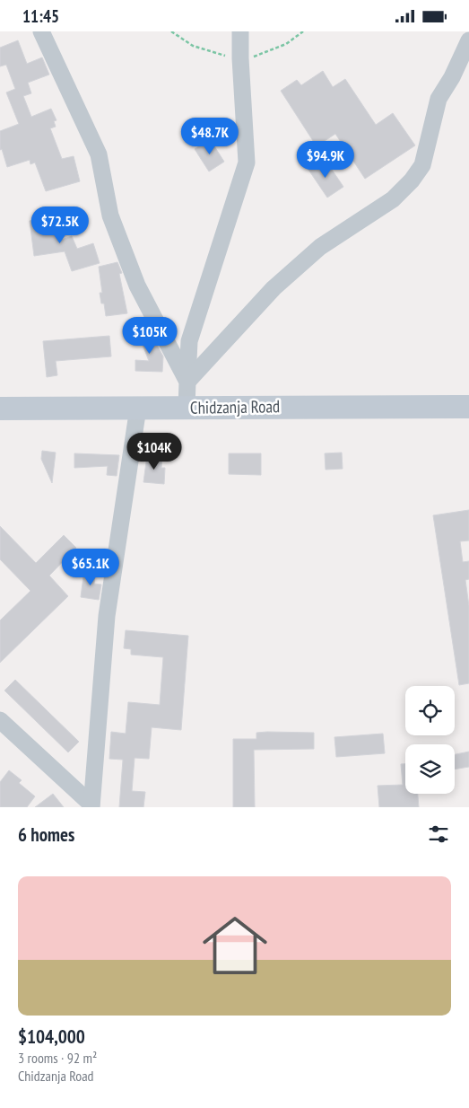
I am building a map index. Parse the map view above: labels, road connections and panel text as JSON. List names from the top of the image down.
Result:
{
  "streets": {
    "street": ["Chidzanja Road"]
  },
  "page": {
    "status": "11:45",
    "price": [
      "$48.7K",
      "$94.9K",
      "$72.5K",
      "$105K",
      "$104K",
      "$65.1K"
    ],
    "heading": "6 homes",
    "list": [
      {
        "name": "$104,000",
        "note": "3 rooms · 92 m² · Chidzanja Road"
      }
    ]
  }
}
